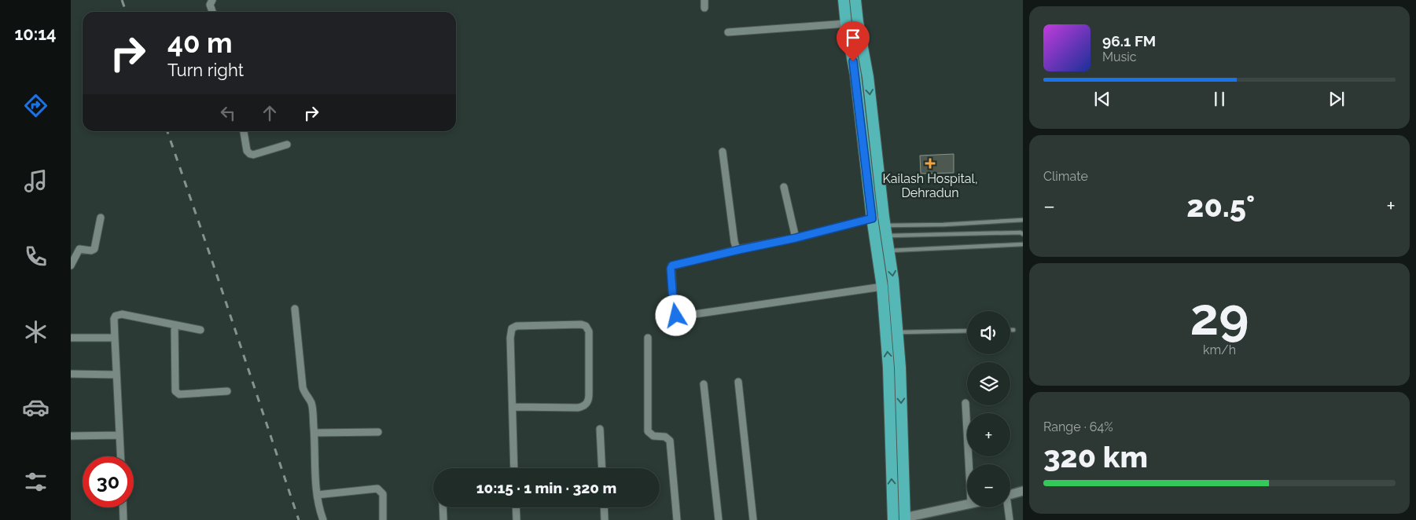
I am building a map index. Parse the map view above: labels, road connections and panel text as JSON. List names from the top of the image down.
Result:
{
  "places": {
    "health": ["Kailash Hospital, Dehradun"]
  },
  "page": {
    "tabs": "10:14",
    "turn": ["40 m", "Turn right"],
    "song": ["96.1 FM", "Music"],
    "tile": [
      "Climate",
      ["29", "km/h"],
      ["Range · 64%", "320 km"]
    ],
    "heat": ["−", "20.5°", "+"],
    "map_buttons": ["+", "−"],
    "limit": "30",
    "trip": "10:15 · 1 min · 320 m"
  }
}
